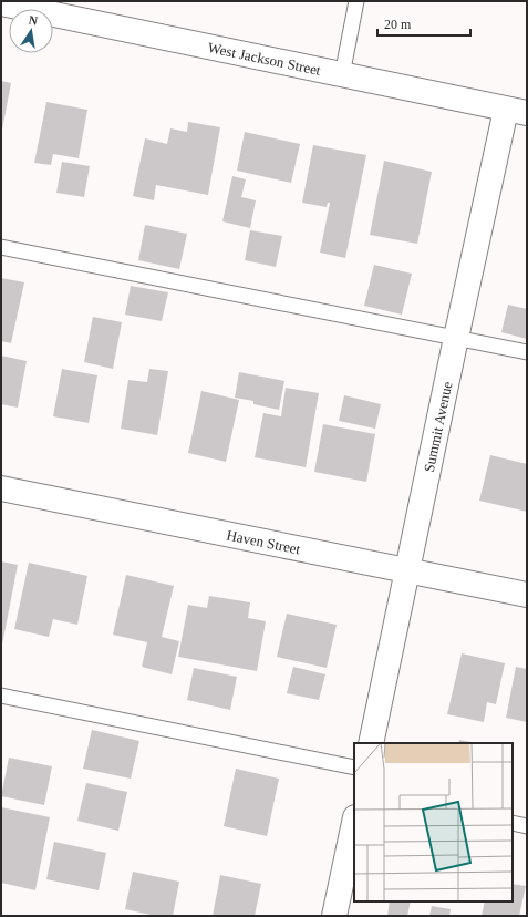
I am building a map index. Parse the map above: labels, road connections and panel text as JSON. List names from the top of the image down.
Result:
{
  "streets": {
    "street": ["West Jackson Street", "Summit Avenue", "Haven Street"]
  },
  "crossings": [
    ["West Jackson Street", "Summit Avenue"],
    ["Summit Avenue", "Haven Street"]
  ],
  "scale_bar": "20 m",
  "north": "top"
}
